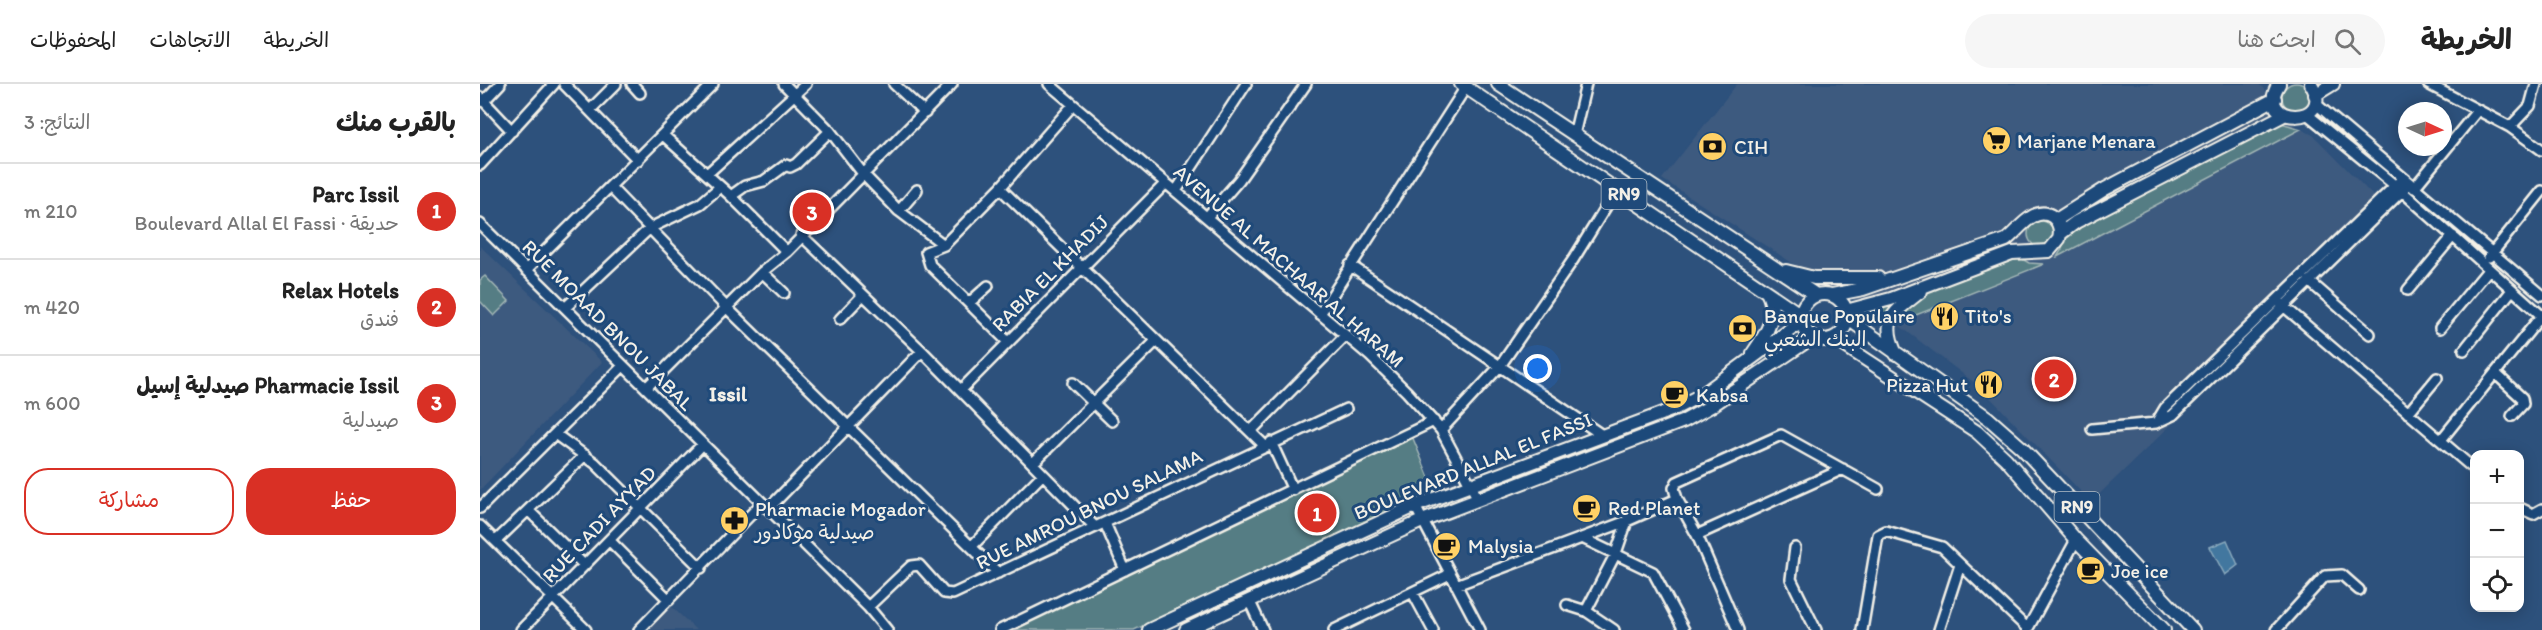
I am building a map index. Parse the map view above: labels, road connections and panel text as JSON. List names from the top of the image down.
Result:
{
  "streets": {
    "main road": ["RN9", "BOULEVARD ALLAL EL FASSI"],
    "street": [
      "AVENUE AL MACHAAR AL HARAM",
      "RABIA EL KHADIJ",
      "RUE MOAAD BNOU JABAL",
      "RUE AMROU BNOU SALAMA",
      "RUE CADI AYYAD"
    ]
  },
  "crossings": [
    ["RN9", "BOULEVARD ALLAL EL FASSI"],
    ["AVENUE AL MACHAAR AL HARAM", "RABIA EL KHADIJ"],
    ["AVENUE AL MACHAAR AL HARAM", "BOULEVARD ALLAL EL FASSI"],
    ["RUE MOAAD BNOU JABAL", "RUE AMROU BNOU SALAMA"],
    ["RUE MOAAD BNOU JABAL", "RUE CADI AYYAD"]
  ],
  "districts": ["Issil"],
  "places": {
    "supermarket": ["Marjane Menara"],
    "bank": ["CIH", "Banque Populaire البنك الشعبي"],
    "restaurant": ["Tito's", "Pizza Hut"],
    "cafe": [
      "Kabsa",
      "Red Planet",
      "Malysia",
      "Joe ice"
    ],
    "pharmacy": ["Pharmacie Mogador صيدلية موكادور"]
  },
  "north": "right",
  "page": {
    "header": "الخريطة",
    "search": "ابحث هنا",
    "nav": ["الخريطة", "الاتجاهات", "المحفوظات"],
    "heading": ["بالقرب منك", "النتائج: 3"],
    "list": [
      {
        "mark": "1",
        "name": "Parc Issil",
        "note": "حديقة · Boulevard Allal El Fassi",
        "value": "210 m"
      },
      {
        "mark": "2",
        "name": "Relax Hotels",
        "note": "فندق",
        "value": "420 m"
      },
      {
        "mark": "3",
        "name": "Pharmacie Issil صيدلية إسيل",
        "note": "صيدلية",
        "value": "600 m"
      }
    ],
    "pins": ["3", "2", "1"],
    "map_buttons": ["+", "−"],
    "buttons": ["حفظ", "مشاركة"]
  }
}
